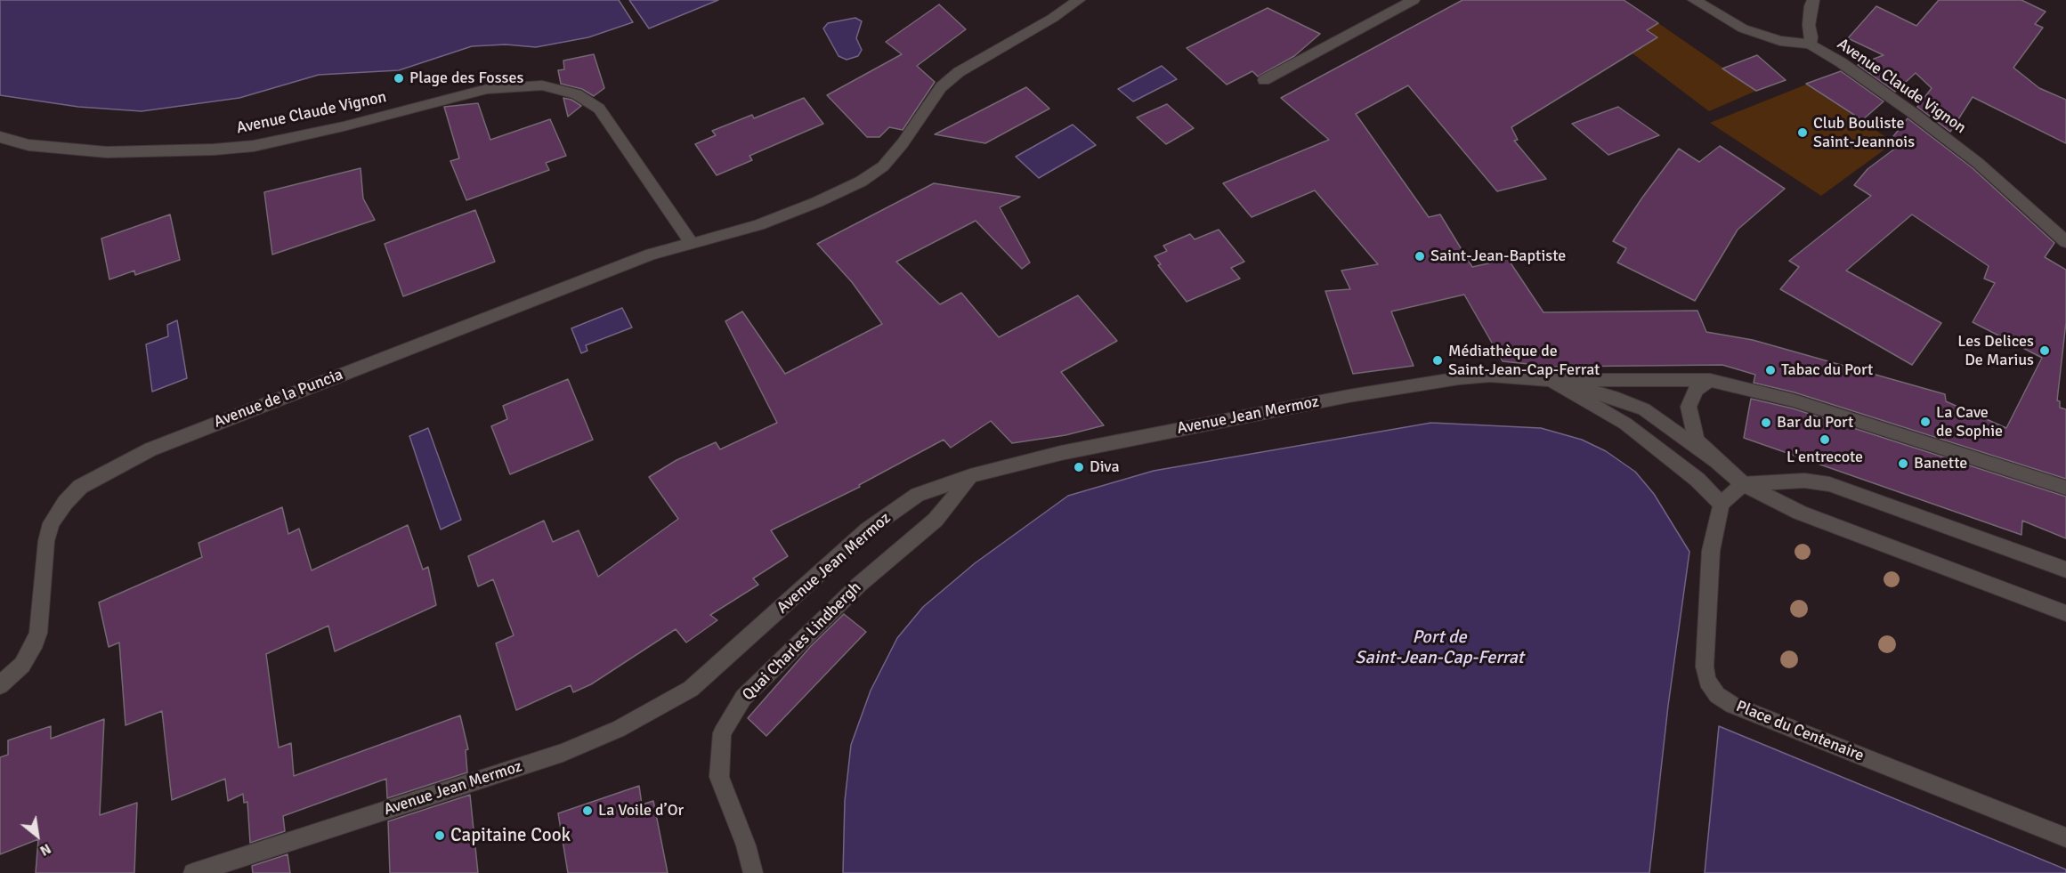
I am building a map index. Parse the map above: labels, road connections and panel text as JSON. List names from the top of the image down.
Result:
{
  "streets": {
    "street": [
      "Avenue Claude Vignon",
      "Avenue de la Puncia",
      "Avenue Jean Mermoz",
      "Quai Charles Lindbergh",
      "Place du Centenaire"
    ]
  },
  "crossings": [
    ["Avenue Claude Vignon", "Avenue de la Puncia"],
    ["Avenue Jean Mermoz", "Quai Charles Lindbergh"]
  ],
  "water": ["Port de Saint-Jean-Cap-Ferrat"],
  "places": [
    "Plage des Fosses",
    "Club Bouliste Saint-Jeannois",
    "Saint-Jean-Baptiste",
    "Les Delices De Marius",
    "Médiathèque de Saint-Jean-Cap-Ferrat",
    "Tabac du Port",
    "La Cave de Sophie",
    "Bar du Port",
    "L'entrecote",
    "Banette",
    "Diva",
    "La Voile d’Or",
    "Capitaine Cook"
  ],
  "north": "bottom right"
}
